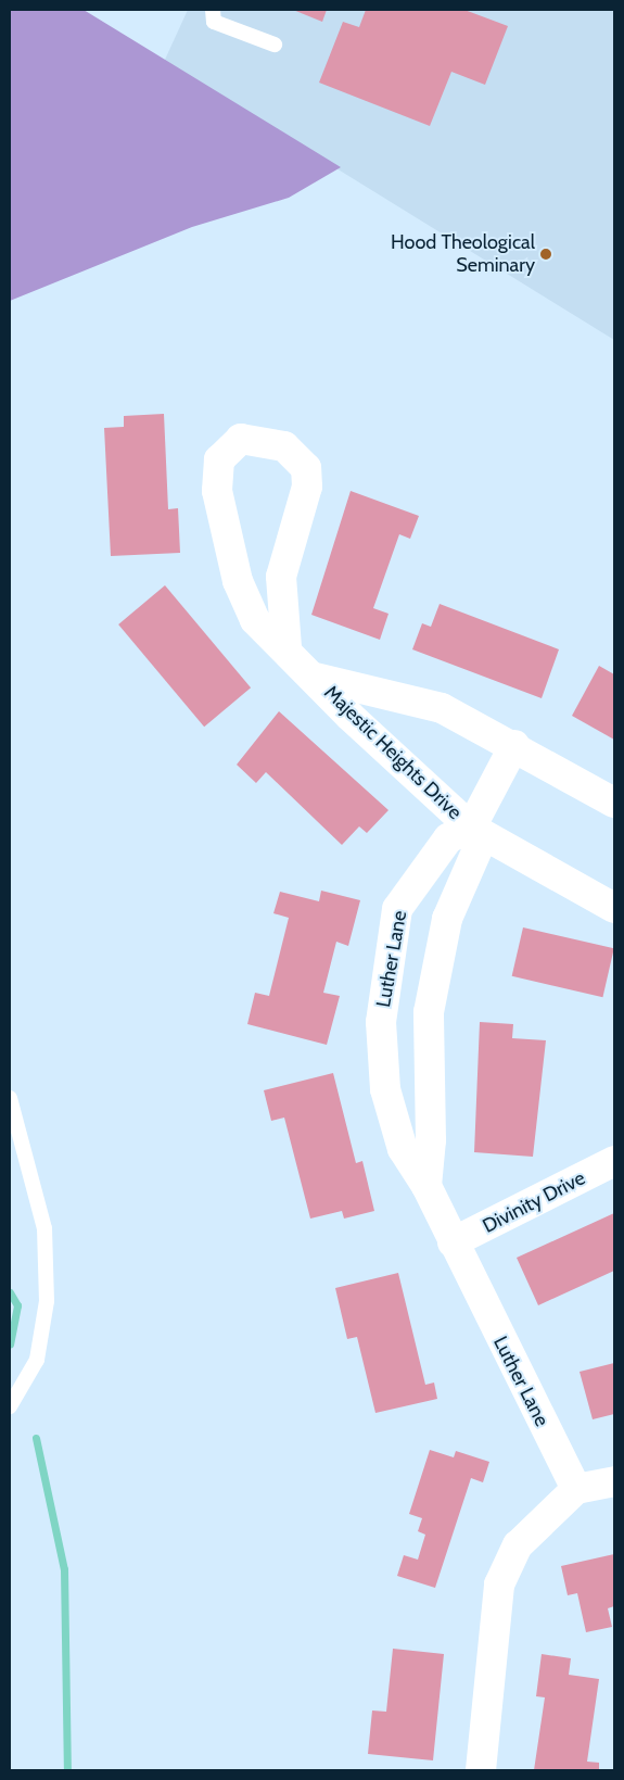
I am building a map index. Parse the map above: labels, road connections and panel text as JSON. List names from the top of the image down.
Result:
{
  "streets": {
    "street": ["Majestic Heights Drive", "Luther Lane", "Divinity Drive"]
  },
  "crossings": [
    ["Majestic Heights Drive", "Luther Lane"],
    ["Luther Lane", "Divinity Drive"]
  ],
  "places": ["Hood Theological Seminary"]
}
